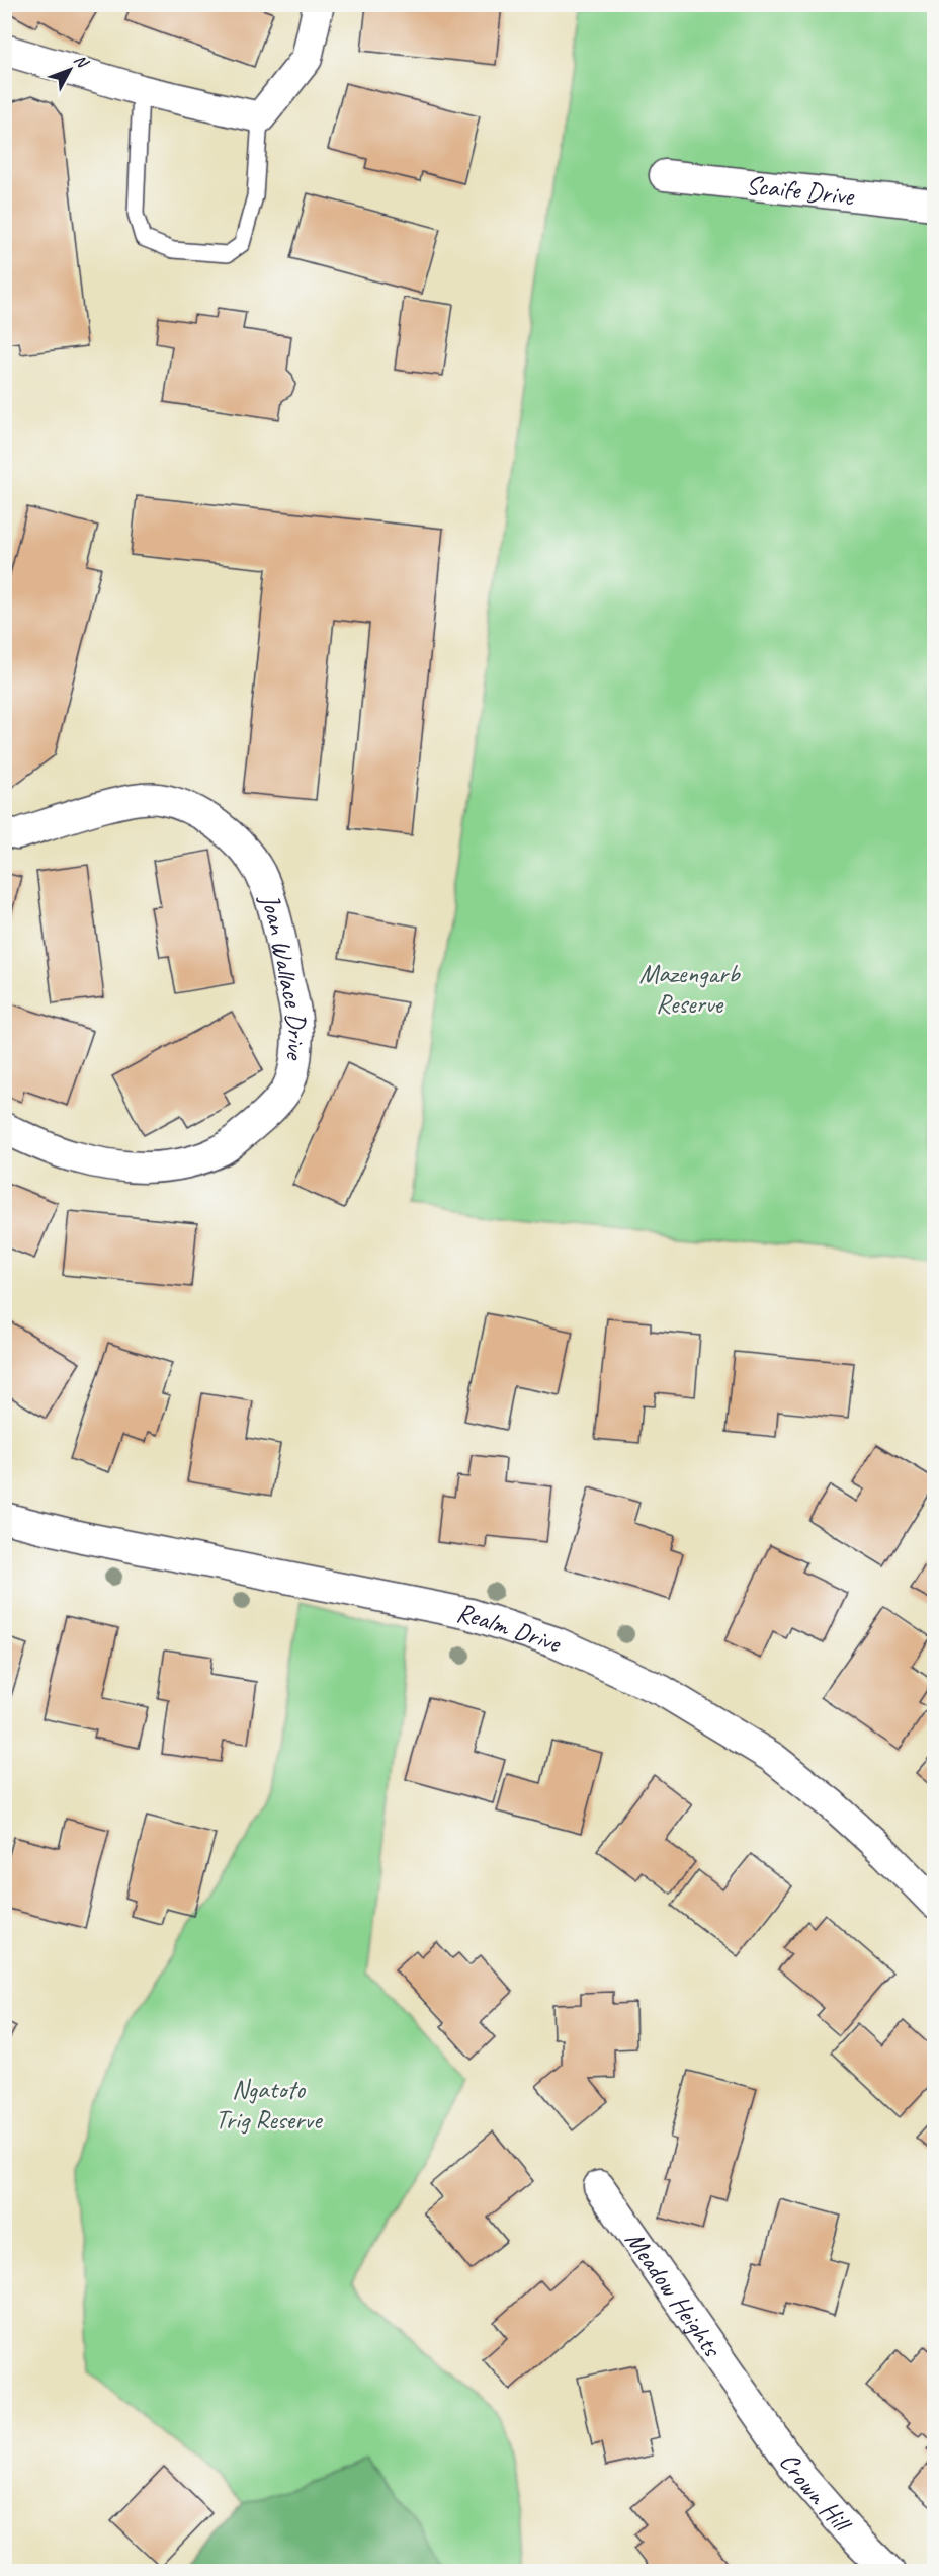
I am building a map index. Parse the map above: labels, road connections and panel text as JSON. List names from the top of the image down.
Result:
{
  "streets": {
    "street": [
      "Scaife Drive",
      "Joan Wallace Drive",
      "Realm Drive",
      "Meadow Heights",
      "Crown Hill"
    ]
  },
  "crossings": [
    ["Meadow Heights", "Crown Hill"]
  ],
  "parks": ["Mazengarb Reserve", "Ngatoto Trig Reserve"],
  "north": "top right"
}
